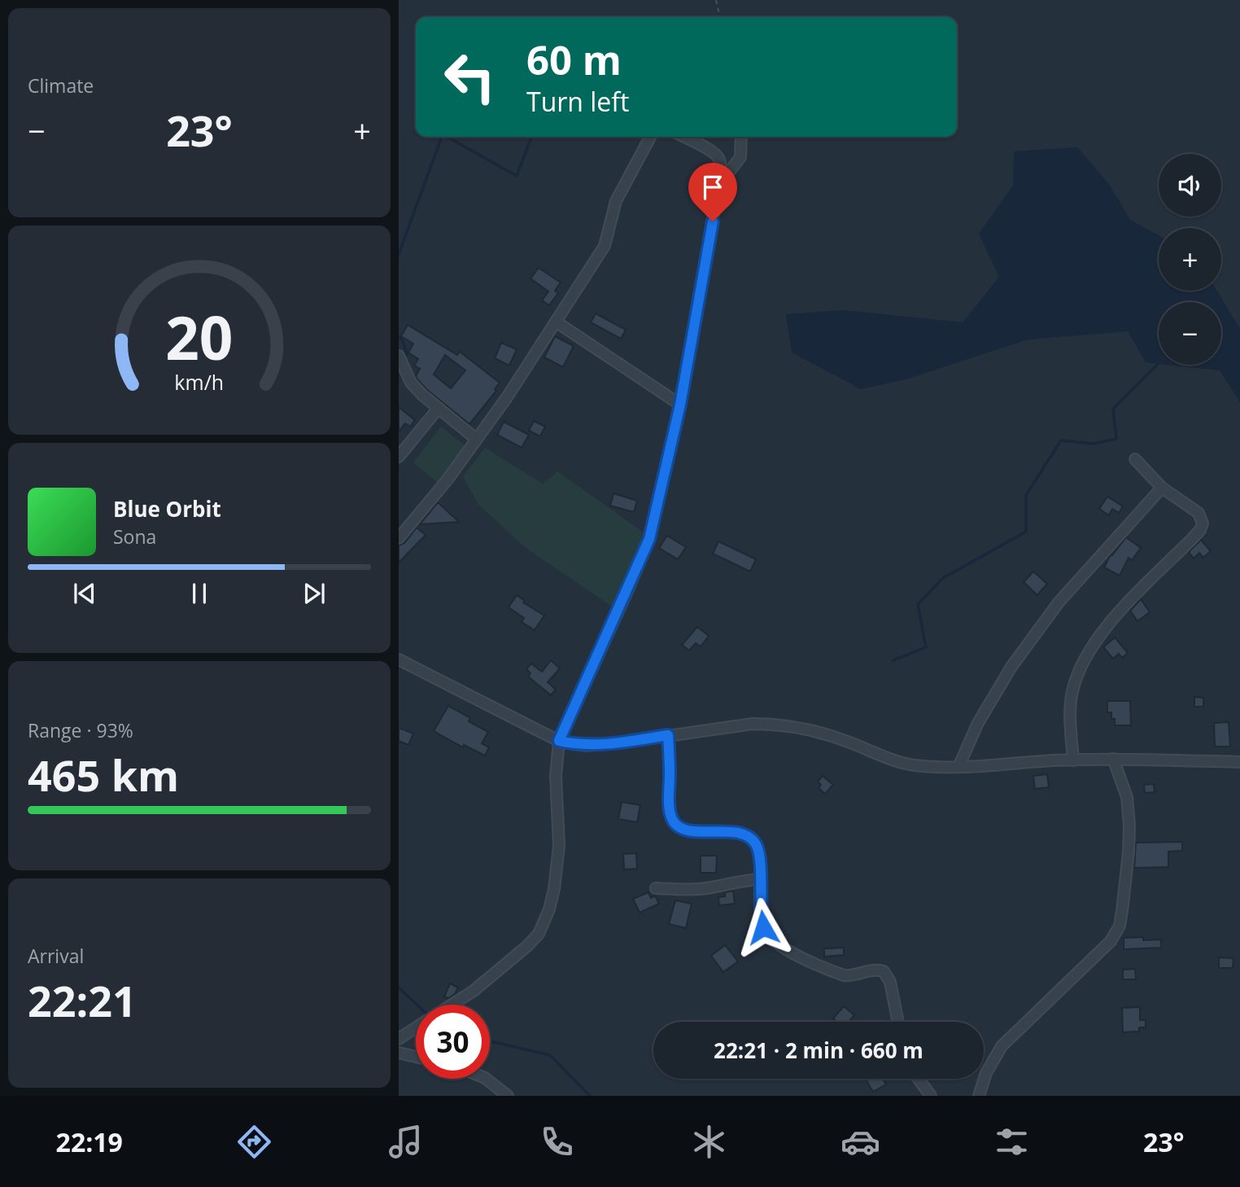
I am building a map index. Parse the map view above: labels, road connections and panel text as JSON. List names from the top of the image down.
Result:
{
  "page": {
    "tile": [
      "Climate",
      ["Range · 93%", "465 km"],
      ["Arrival", "22:21"]
    ],
    "turn": ["60 m", "Turn left"],
    "heat": ["−", "23°", "+"],
    "map_buttons": ["+", "−"],
    "song": ["Blue Orbit", "Sona"],
    "limit": "30",
    "trip": "22:21 · 2 min · 660 m",
    "tabs": ["22:19", "23°"],
    "gauge": ["20", "km/h"]
  }
}
